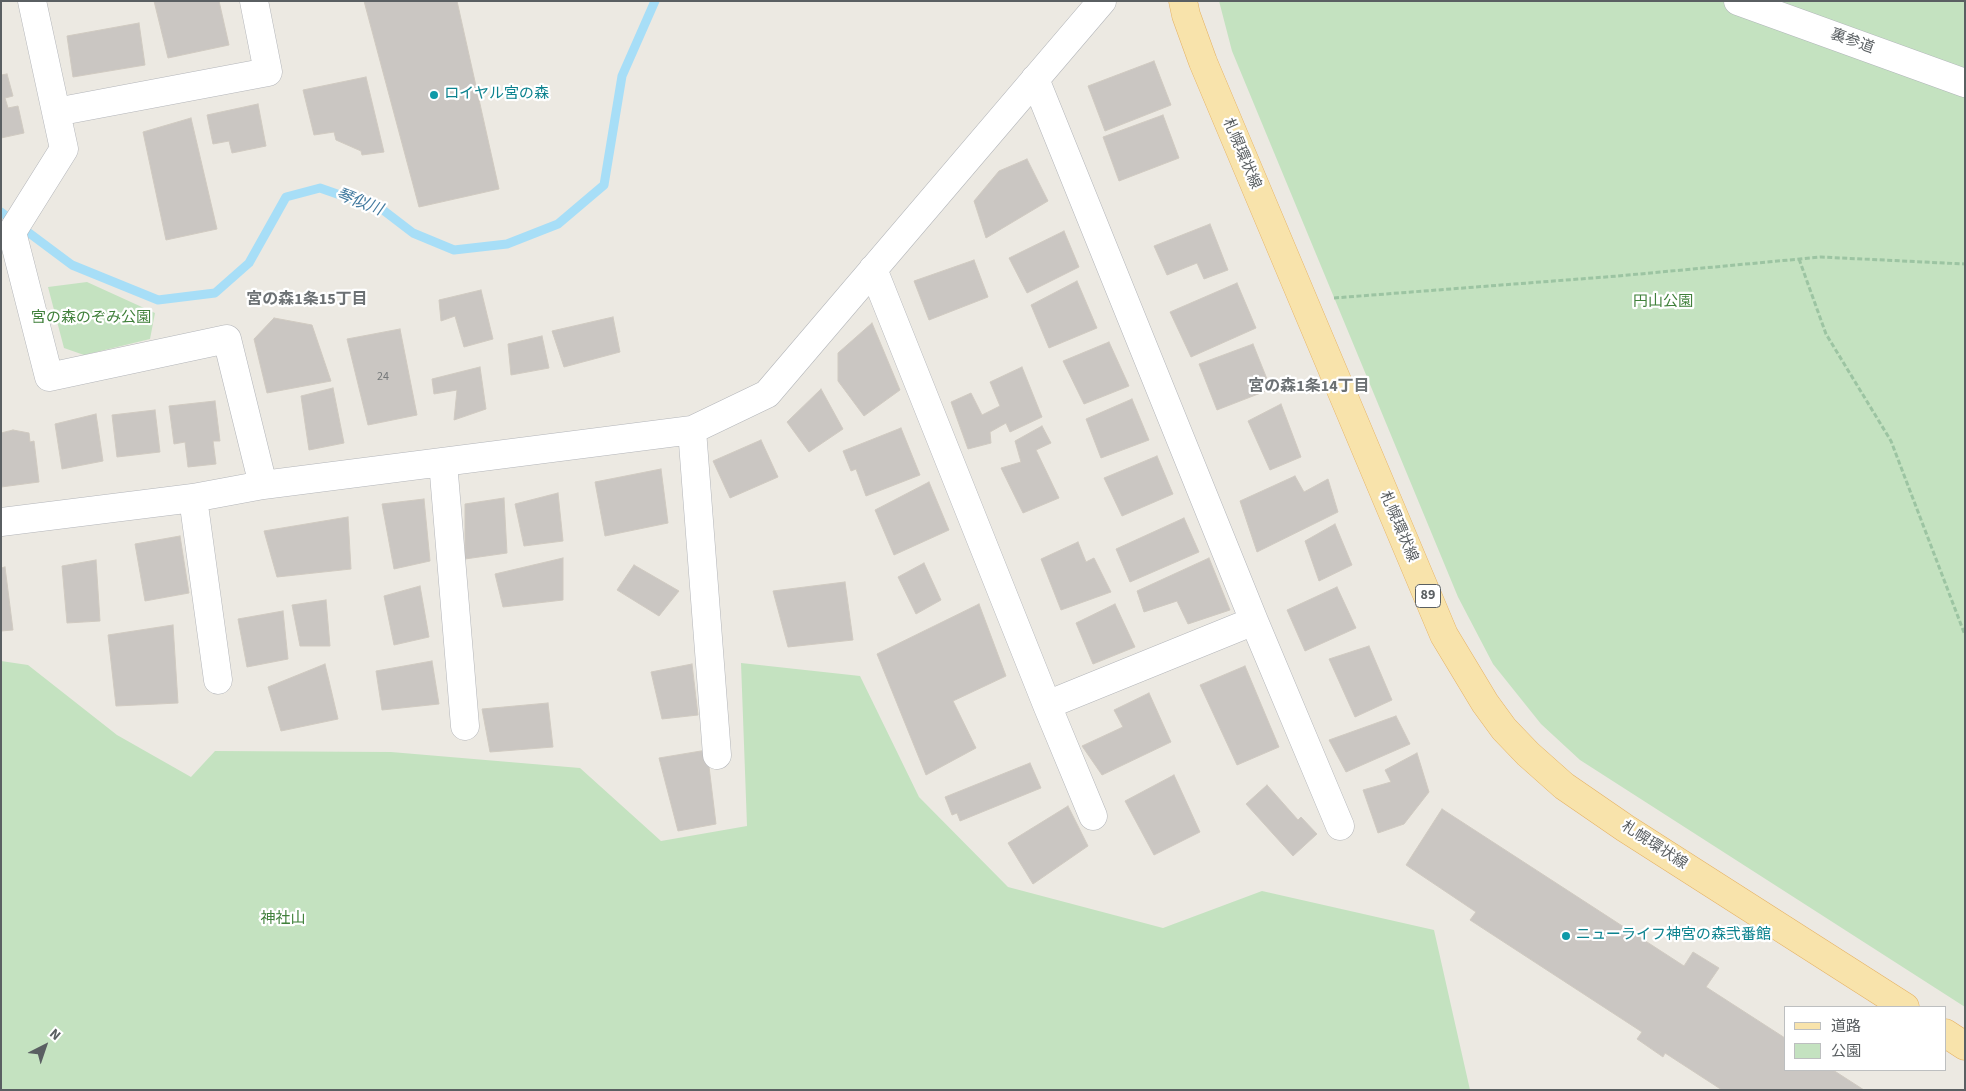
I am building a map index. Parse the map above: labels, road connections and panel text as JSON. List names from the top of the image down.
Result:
{
  "streets": {
    "main road": ["札幌環状線", "89"],
    "street": ["裏参道"]
  },
  "districts": ["宮の森1条15丁目", "宮の森1条14丁目"],
  "water": ["琴似川"],
  "parks": ["円山公園", "宮の森のぞみ公園", "神社山"],
  "places": ["ロイヤル宮の森", "ニューライフ神宮の森弐番館"],
  "house_numbers": ["24"],
  "legend": ["道路", "公園"],
  "north": "top right"
}
